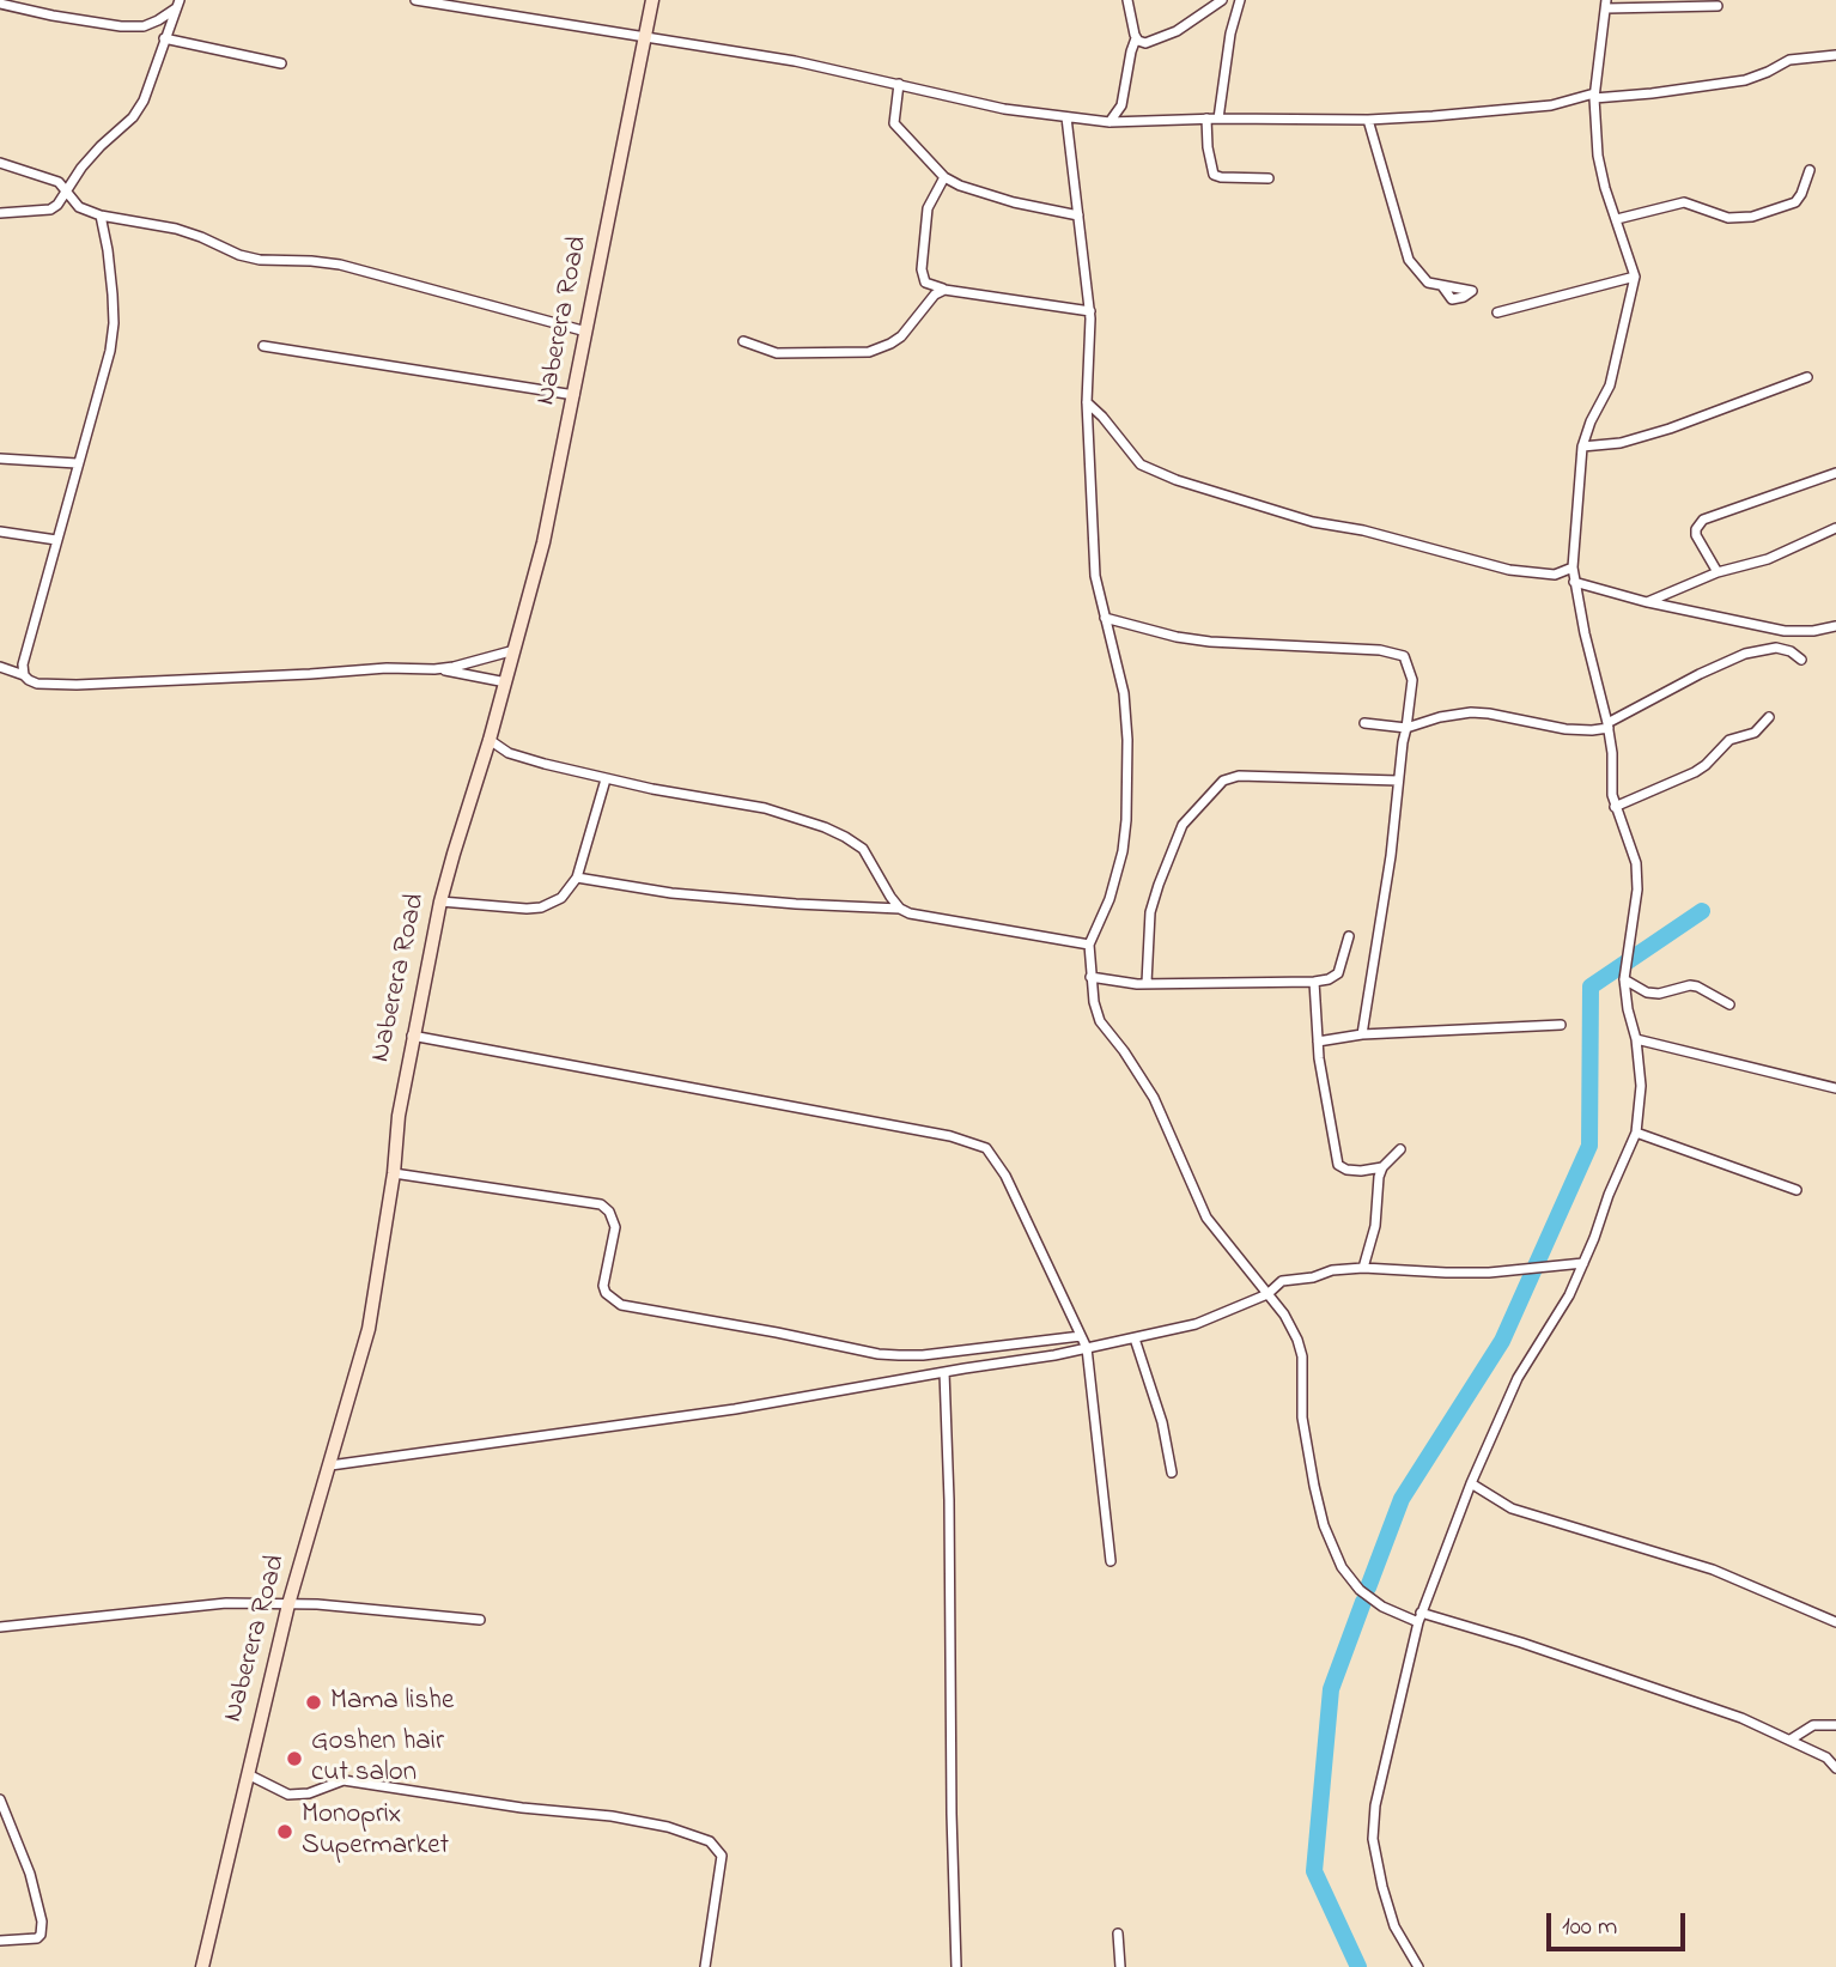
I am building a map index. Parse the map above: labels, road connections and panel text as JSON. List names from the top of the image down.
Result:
{
  "streets": {
    "street": ["Naberera Road"]
  },
  "places": ["Mama lishe", "Goshen hair cut salon", "Monoprix Supermarket"],
  "scale_bar": "100 m"
}
